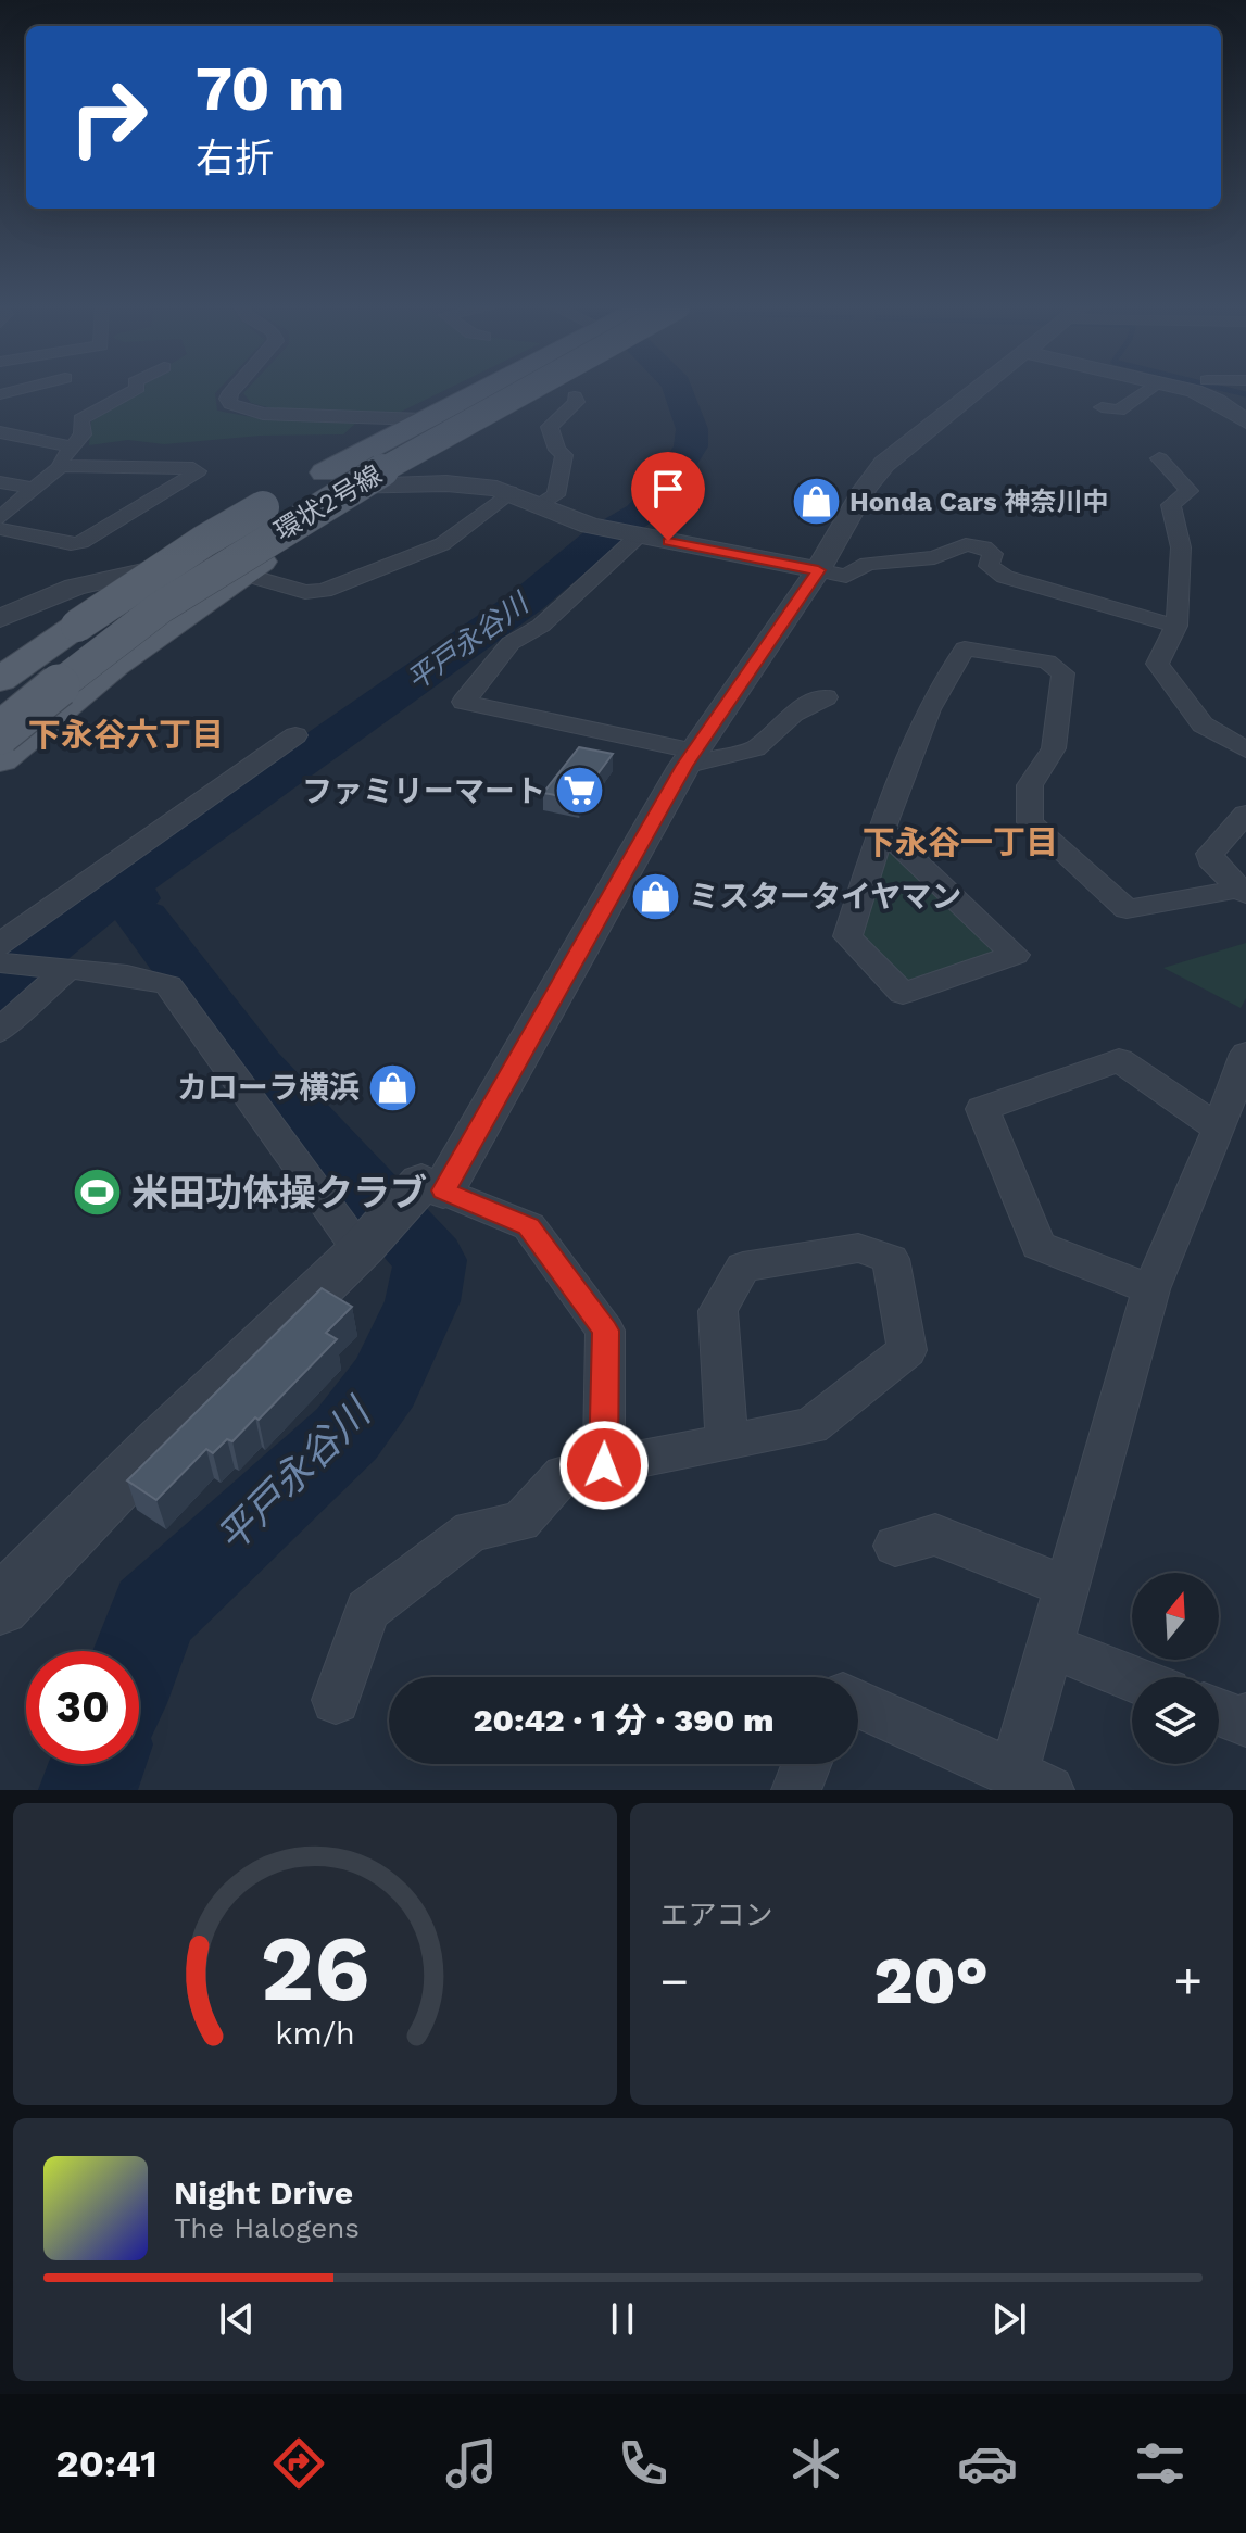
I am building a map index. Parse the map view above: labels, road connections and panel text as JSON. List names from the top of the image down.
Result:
{
  "streets": {
    "main road": ["環状2号線"]
  },
  "districts": ["下永谷六丁目", "下永谷一丁目"],
  "water": ["平戸永谷川"],
  "places": {
    "shop": ["Honda Cars 神奈川中", "ミスタータイヤマン", "カローラ横浜"],
    "supermarket": ["ファミリーマート"],
    "sports": ["米田功体操クラブ"]
  },
  "north": "top",
  "page": {
    "turn": ["70 m", "右折"],
    "limit": "30",
    "trip": "20:42 · 1 分 · 390 m",
    "tile": "エアコン",
    "heat": ["−", "20°", "+"],
    "song": ["Night Drive", "The Halogens"],
    "tabs": "20:41",
    "gauge": ["26", "km/h"]
  }
}
